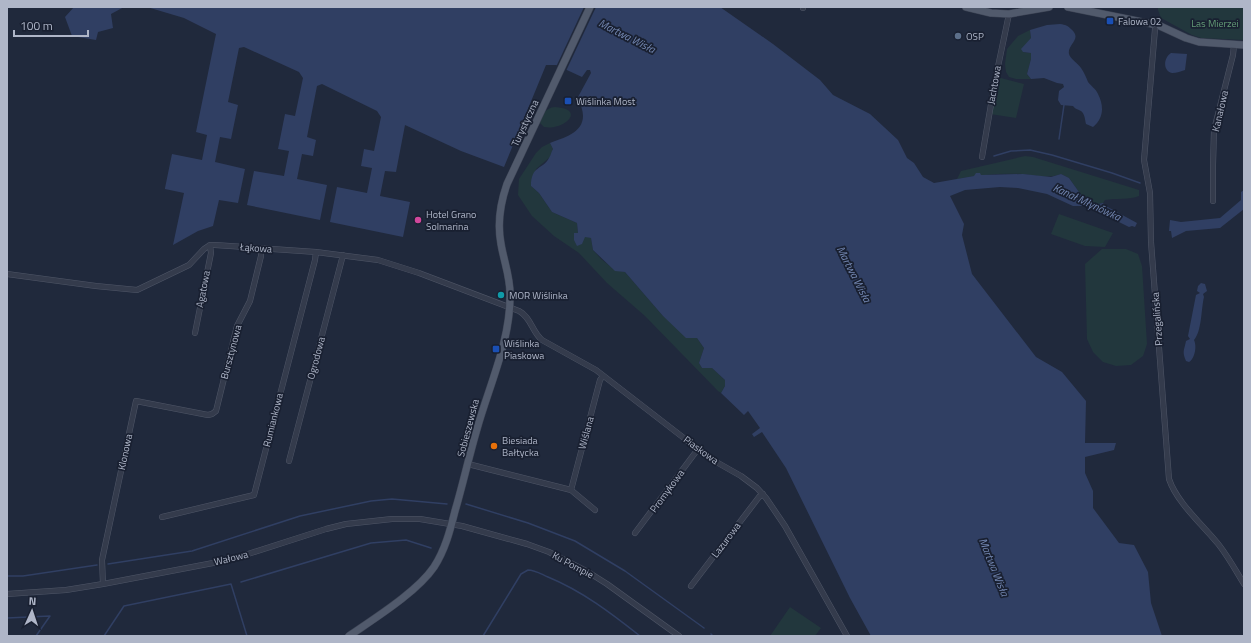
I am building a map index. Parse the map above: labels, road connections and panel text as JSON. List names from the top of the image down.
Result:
{
  "streets": {
    "main road": ["Turystyczna", "Sobieszewska"],
    "street": [
      "Jachtowa",
      "Kanałowa",
      "Łąkowa",
      "Agatowa",
      "Przegalińska",
      "Bursztynowa",
      "Ogrodowa",
      "Rumiankowa",
      "Wiślana",
      "Piaskowa",
      "Klonowa",
      "Promykowa",
      "Lazurowa",
      "Wałowa",
      "Ku Pompie"
    ]
  },
  "crossings": [
    ["Turystyczna", "Sobieszewska"],
    ["Łąkowa", "Agatowa"],
    ["Łąkowa", "Bursztynowa"],
    ["Łąkowa", "Ogrodowa"],
    ["Łąkowa", "Rumiankowa"],
    ["Łąkowa", "Sobieszewska"],
    ["Łąkowa", "Piaskowa"],
    ["Bursztynowa", "Klonowa"],
    ["Sobieszewska", "Piaskowa"],
    ["Sobieszewska", "Wałowa"],
    ["Sobieszewska", "Ku Pompie"],
    ["Wiślana", "Piaskowa"],
    ["Piaskowa", "Promykowa"],
    ["Piaskowa", "Lazurowa"],
    ["Klonowa", "Wałowa"],
    ["Wałowa", "Ku Pompie"]
  ],
  "water": ["Martwa Wisła", "Kanał Młynówka"],
  "parks": ["Las Mierzei"],
  "places": {
    "transit": ["Falowa 02", "Wiślinka Most", "Wiślinka Piaskowa"],
    "other": [
      "OSP",
      "Hotel Grano Solmarina",
      "MOR Wiślinka",
      "Biesiada Bałtycka"
    ]
  },
  "scale_bar": "100 m",
  "north": "top"
}
